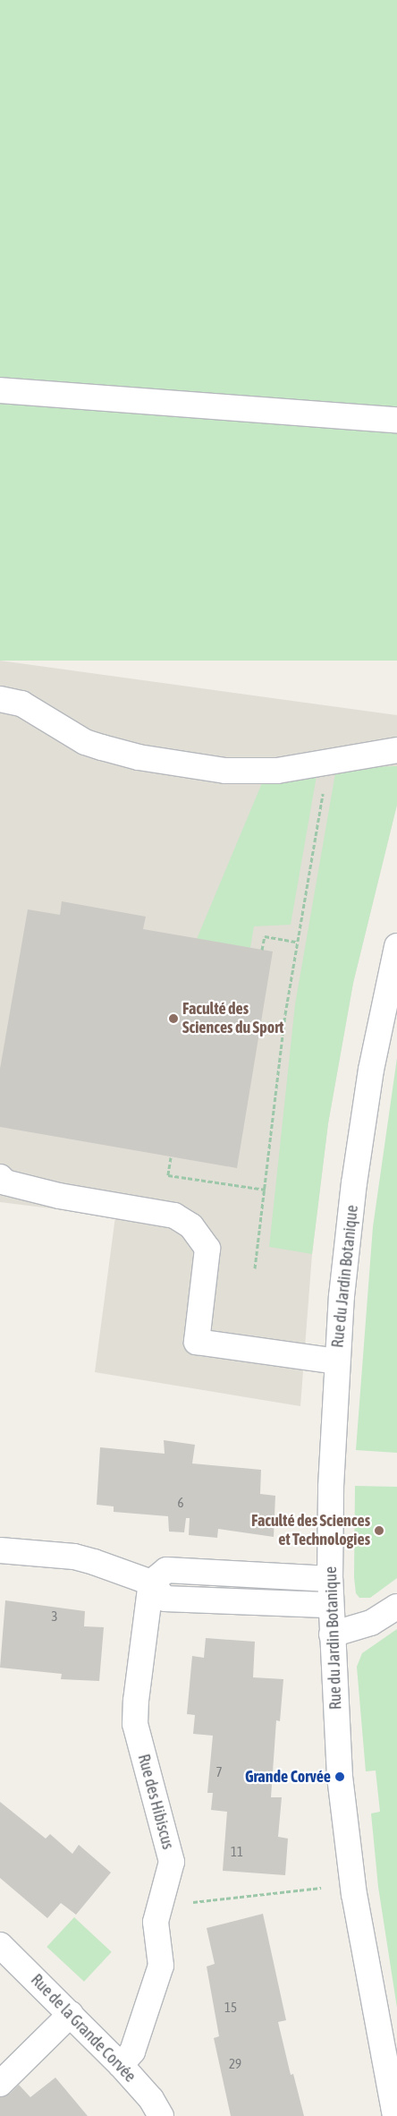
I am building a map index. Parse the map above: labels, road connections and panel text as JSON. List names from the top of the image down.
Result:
{
  "streets": {
    "street": ["Rue du Jardin Botanique", "Rue des Hibiscus", "Rue de la Grande Corvée"]
  },
  "crossings": [
    ["Rue des Hibiscus", "Rue de la Grande Corvée"]
  ],
  "places": ["Faculté des Sciences du Sport", "Faculté des Sciences et Technologies", "Grande Corvée"],
  "house_numbers": [
    "6",
    "3",
    "7",
    "11",
    "15",
    "29"
  ]
}
